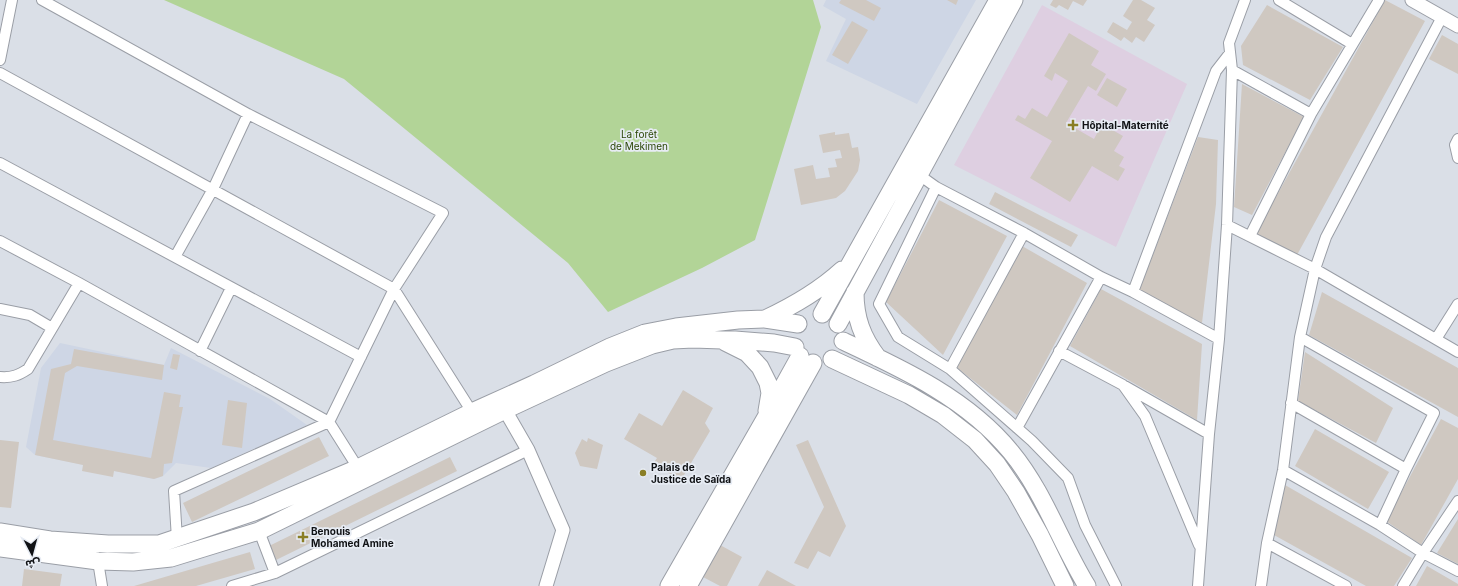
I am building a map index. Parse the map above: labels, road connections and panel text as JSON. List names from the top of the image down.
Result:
{
  "parks": ["La forêt de Mekimen"],
  "places": {
    "health": ["Hôpital-Maternité", "Benouis Mohamed Amine"],
    "other": ["Palais de Justice de Saïda"]
  },
  "north": "bottom"
}
